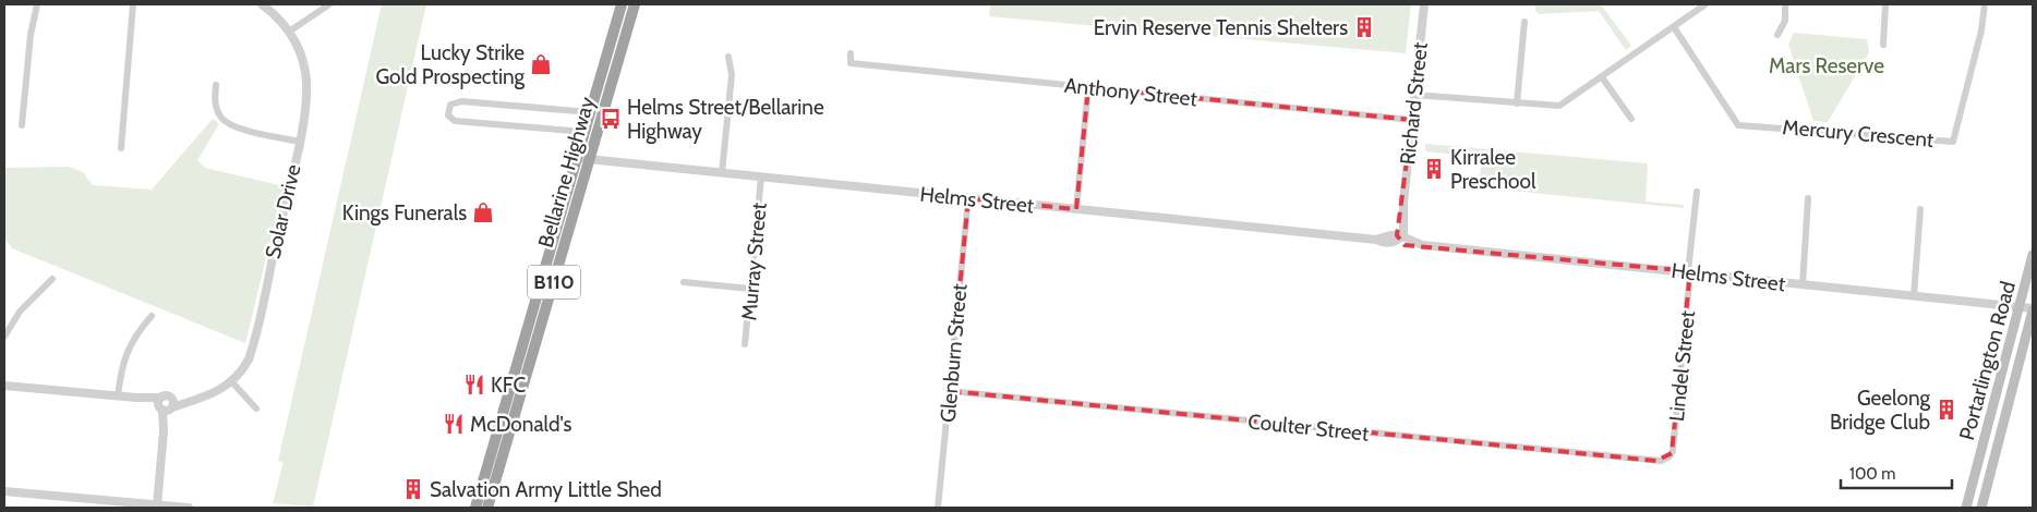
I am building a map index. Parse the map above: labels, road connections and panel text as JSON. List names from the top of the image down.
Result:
{
  "streets": {
    "highway": ["Bellarine Highway", "B110"],
    "main road": ["Portarlington Road"],
    "street": [
      "Anthony Street",
      "Richard Street",
      "Mercury Crescent",
      "Helms Street",
      "Solar Drive",
      "Murray Street",
      "Glenburn Street",
      "Lindel Street",
      "Coulter Street"
    ]
  },
  "crossings": [
    ["Anthony Street", "Richard Street"],
    ["Richard Street", "Helms Street"],
    ["Bellarine Highway", "Helms Street"],
    ["Helms Street", "Murray Street"],
    ["Helms Street", "Glenburn Street"],
    ["Helms Street", "Portarlington Road"],
    ["Helms Street", "Lindel Street"],
    ["Glenburn Street", "Coulter Street"],
    ["Lindel Street", "Coulter Street"]
  ],
  "parks": ["Mars Reserve"],
  "places": {
    "building": [
      "Ervin Reserve Tennis Shelters",
      "Kirralee Preschool",
      "Geelong Bridge Club",
      "Salvation Army Little Shed"
    ],
    "shop": ["Lucky Strike Gold Prospecting", "Kings Funerals"],
    "bus stop": ["Helms Street/Bellarine Highway"],
    "restaurant": ["KFC", "McDonald's"]
  },
  "scale_bar": "100 m"
}
